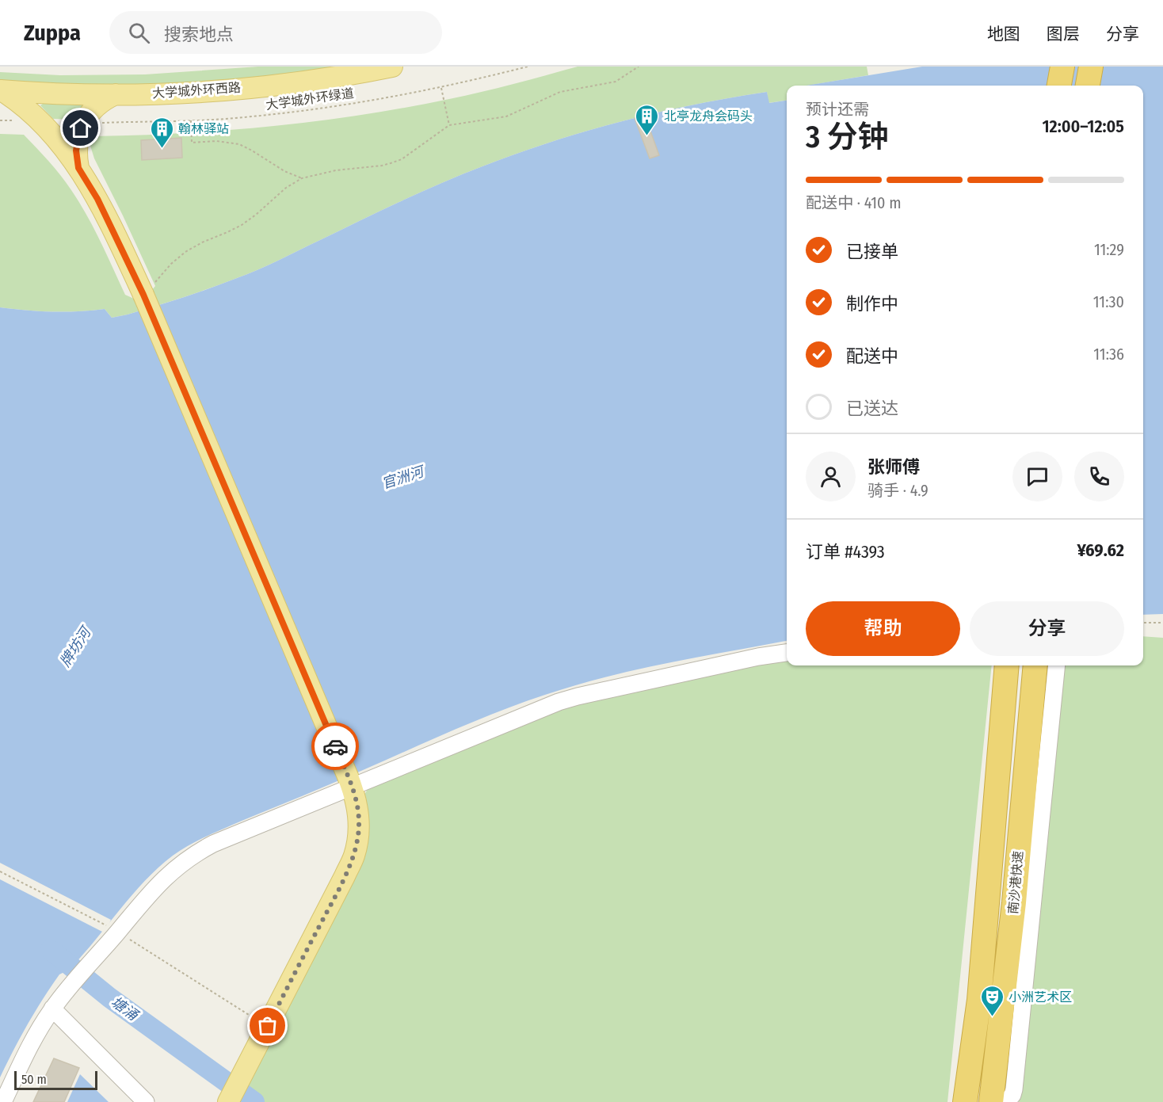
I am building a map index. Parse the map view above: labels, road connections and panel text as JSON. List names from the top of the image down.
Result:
{
  "streets": {
    "highway": ["南沙港快速"],
    "main road": ["大学城外环西路"],
    "path": ["大学城外环绿道"]
  },
  "water": ["官洲河", "牌坊河", "塘涌"],
  "places": {
    "building": ["北亭龙舟会码头", "翰林驿站"],
    "theatre": ["小洲艺术区"]
  },
  "scale_bar": "50 m",
  "page": {
    "header": "Zuppa",
    "search": "搜索地点",
    "nav": ["地图", "图层", "分享"],
    "heading": ["3 分钟", "预计还需", "12:00–12:05"],
    "panel": [
      "张师傅",
      "骑手 · 4.9",
      "订单 #4393",
      "¥69.62"
    ],
    "bar": "配送中 · 410 m",
    "list": [
      ["已接单", "11:29"],
      ["制作中", "11:30"],
      ["配送中", "11:36"],
      "已送达"
    ],
    "buttons": ["帮助", "分享"],
    "scale": "50 m"
  }
}
